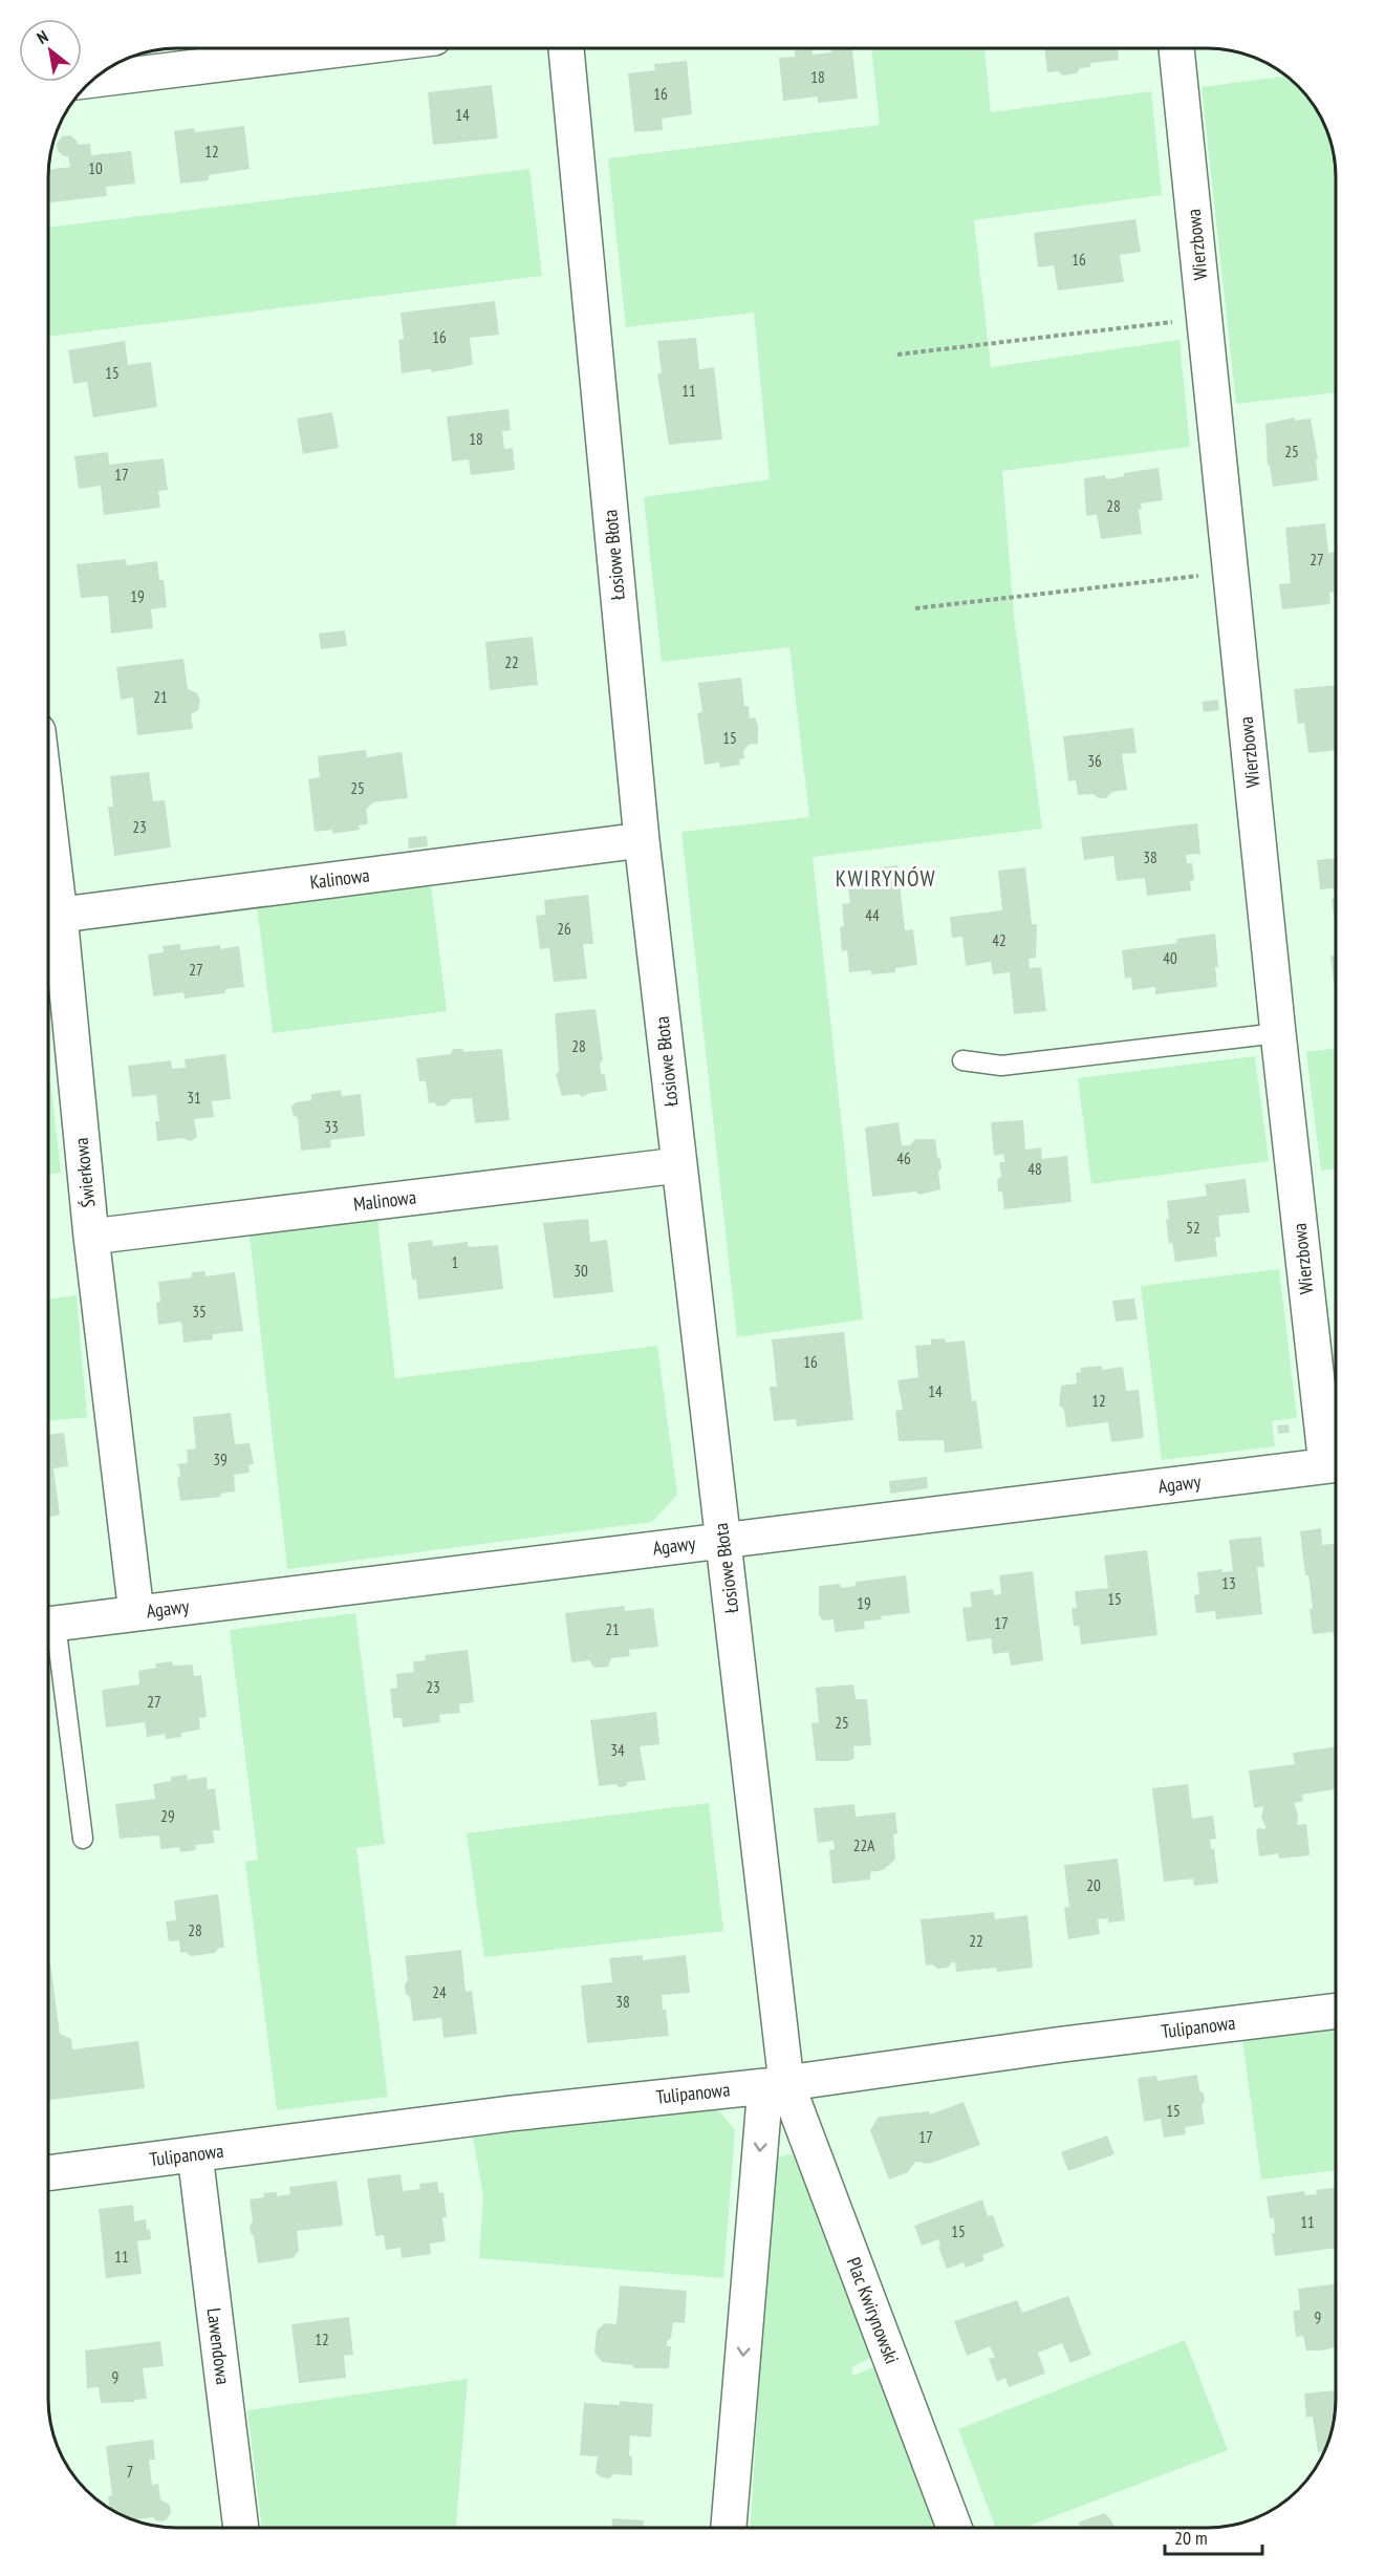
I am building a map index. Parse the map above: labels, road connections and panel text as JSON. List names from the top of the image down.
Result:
{
  "streets": {
    "street": [
      "Wierzbowa",
      "Łosiowe Błota",
      "Kalinowa",
      "Świerkowa",
      "Malinowa",
      "Agawy",
      "Tulipanowa",
      "Plac Kwirynowski",
      "Lawendowa"
    ]
  },
  "crossings": [
    ["Łosiowe Błota", "Kalinowa"],
    ["Łosiowe Błota", "Malinowa"],
    ["Łosiowe Błota", "Agawy"],
    ["Łosiowe Błota", "Tulipanowa"],
    ["Łosiowe Błota", "Plac Kwirynowski"],
    ["Kalinowa", "Świerkowa"],
    ["Świerkowa", "Malinowa"],
    ["Świerkowa", "Agawy"],
    ["Tulipanowa", "Plac Kwirynowski"],
    ["Tulipanowa", "Lawendowa"]
  ],
  "districts": ["KWIRYNÓW"],
  "house_numbers": [
    "18",
    "16",
    "14",
    "12",
    "10",
    "16",
    "16",
    "15",
    "11",
    "18",
    "25",
    "17",
    "28",
    "27",
    "19",
    "22",
    "21",
    "15",
    "36",
    "25",
    "23",
    "38",
    "44",
    "26",
    "42",
    "40",
    "27",
    "28",
    "31",
    "33",
    "46",
    "48",
    "52",
    "1",
    "30",
    "35",
    "16",
    "14",
    "12",
    "39",
    "13",
    "15",
    "19",
    "17",
    "21",
    "23",
    "27",
    "25",
    "34",
    "29",
    "22A",
    "20",
    "28",
    "22",
    "24",
    "38",
    "15",
    "17",
    "11",
    "15",
    "11",
    "9",
    "12",
    "9",
    "7"
  ],
  "scale_bar": "20 m",
  "north": "top left"
}
